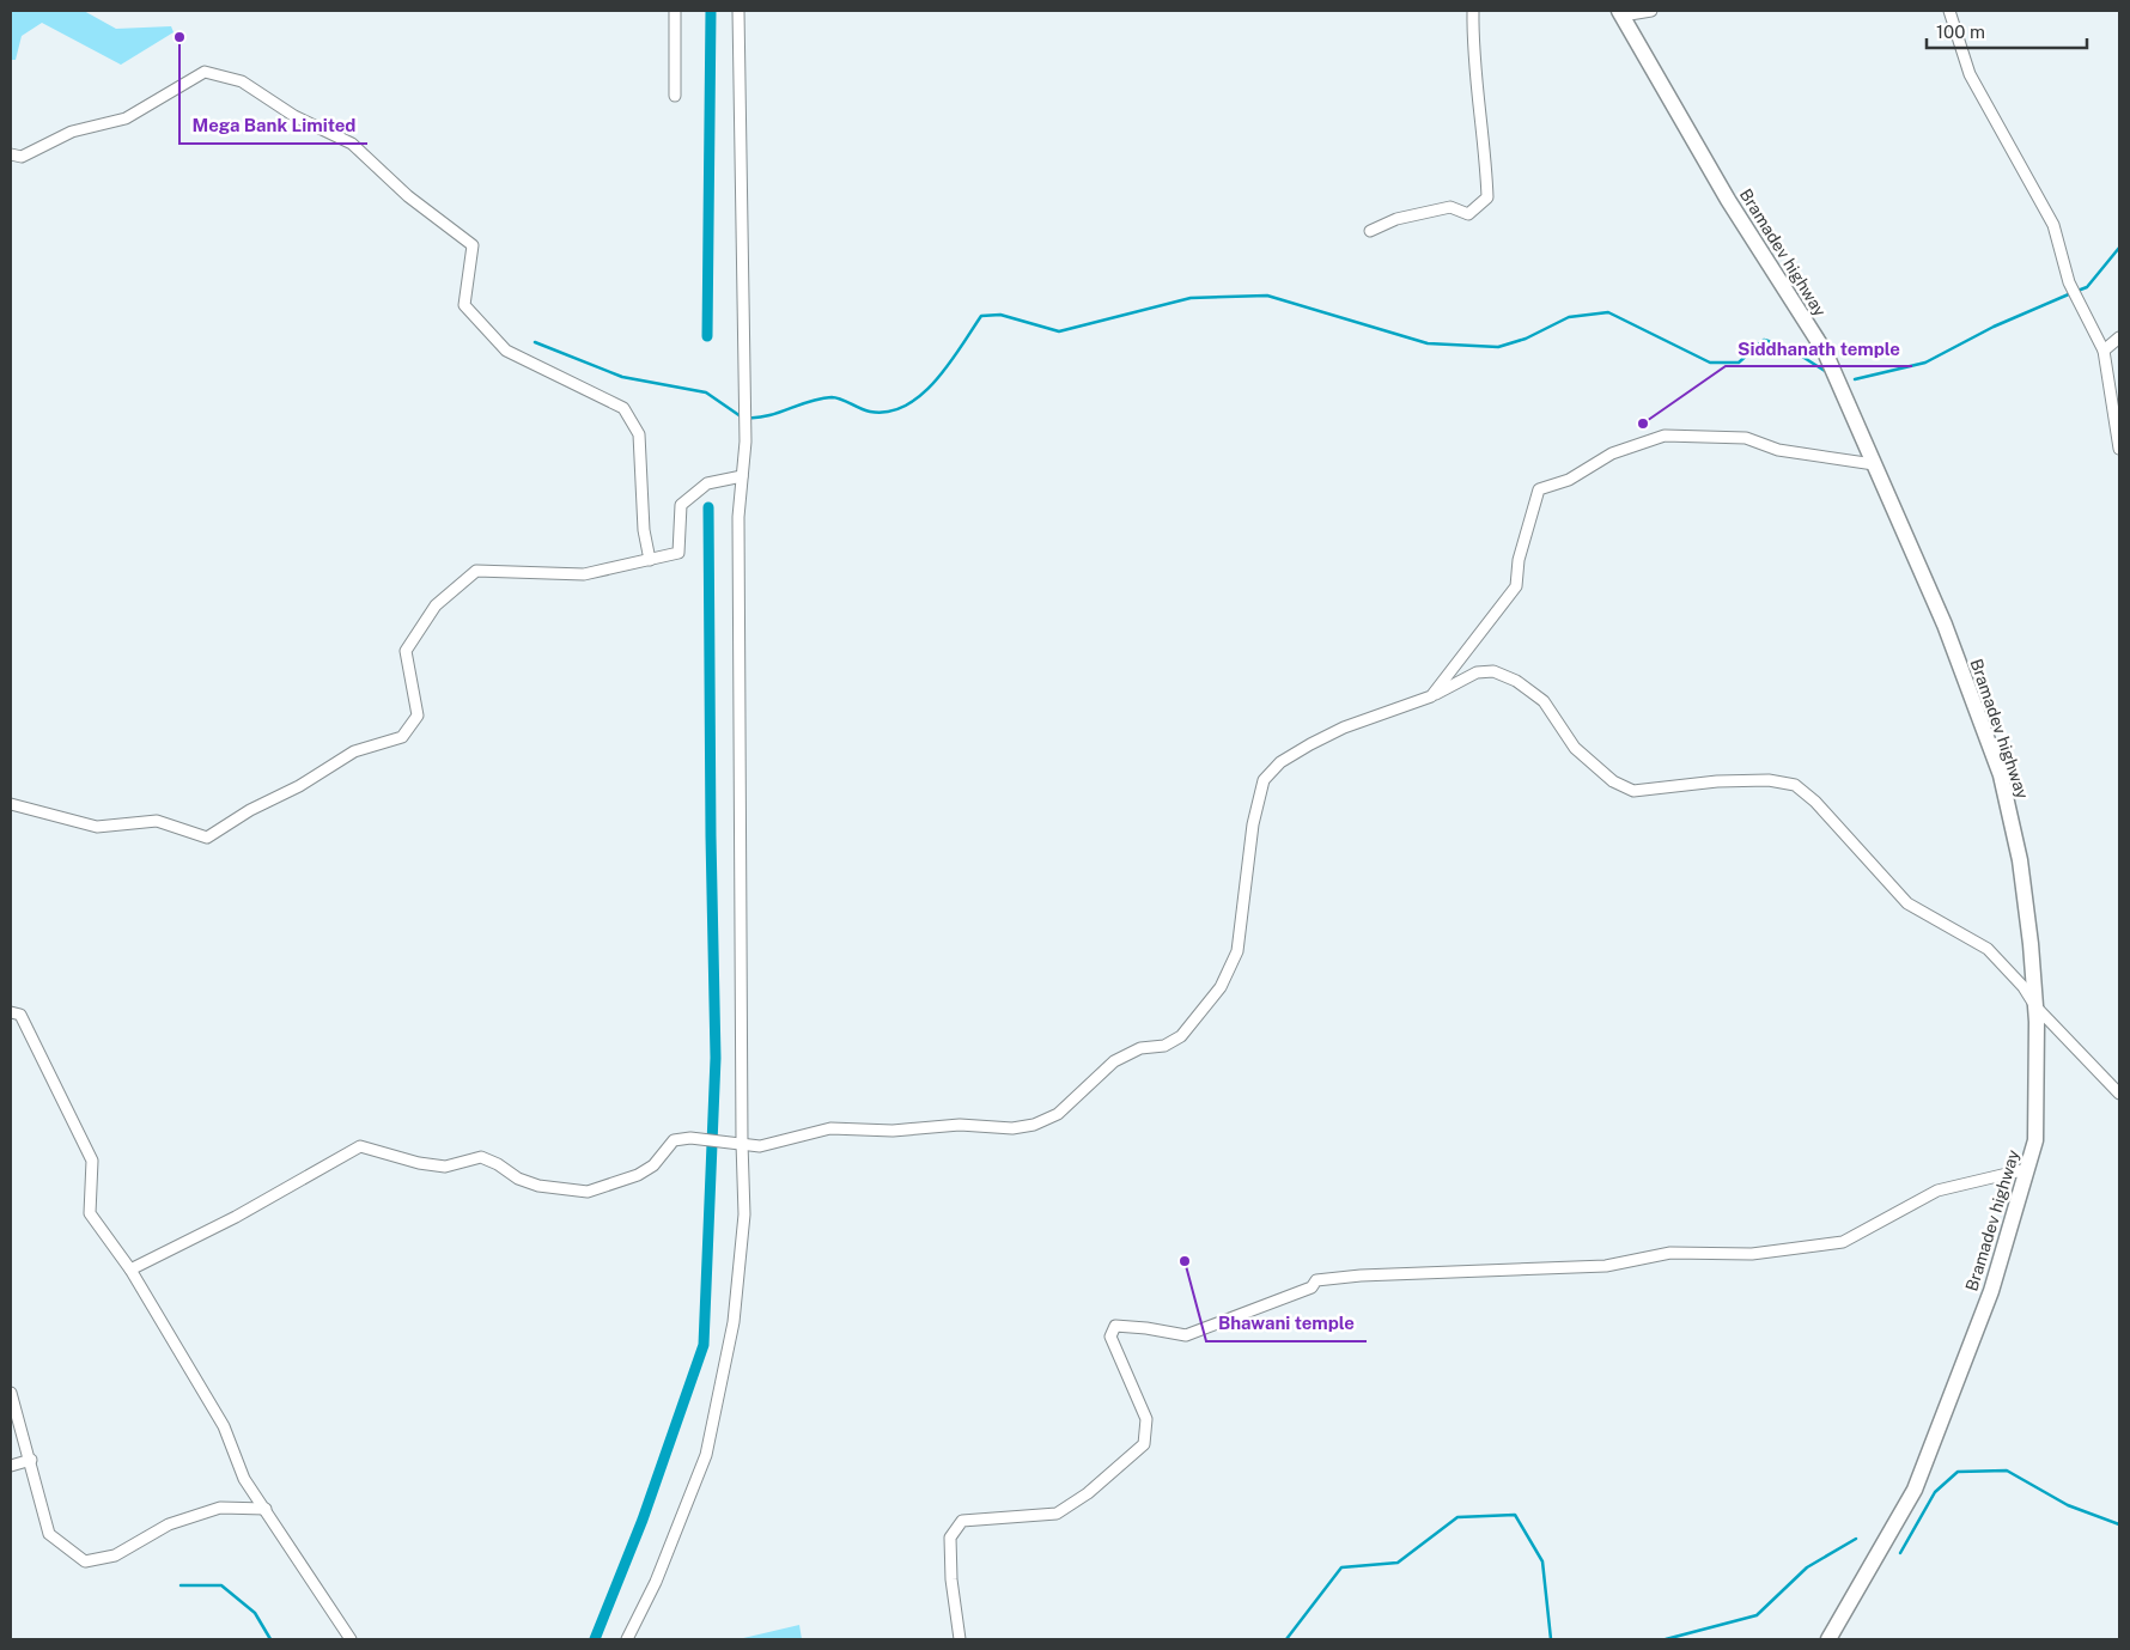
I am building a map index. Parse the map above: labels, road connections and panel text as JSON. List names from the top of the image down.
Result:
{
  "streets": {
    "street": ["Bramadev highway"]
  },
  "places": ["Mega Bank Limited", "Siddhanath temple", "Bhawani temple"],
  "scale_bar": "100 m"
}
